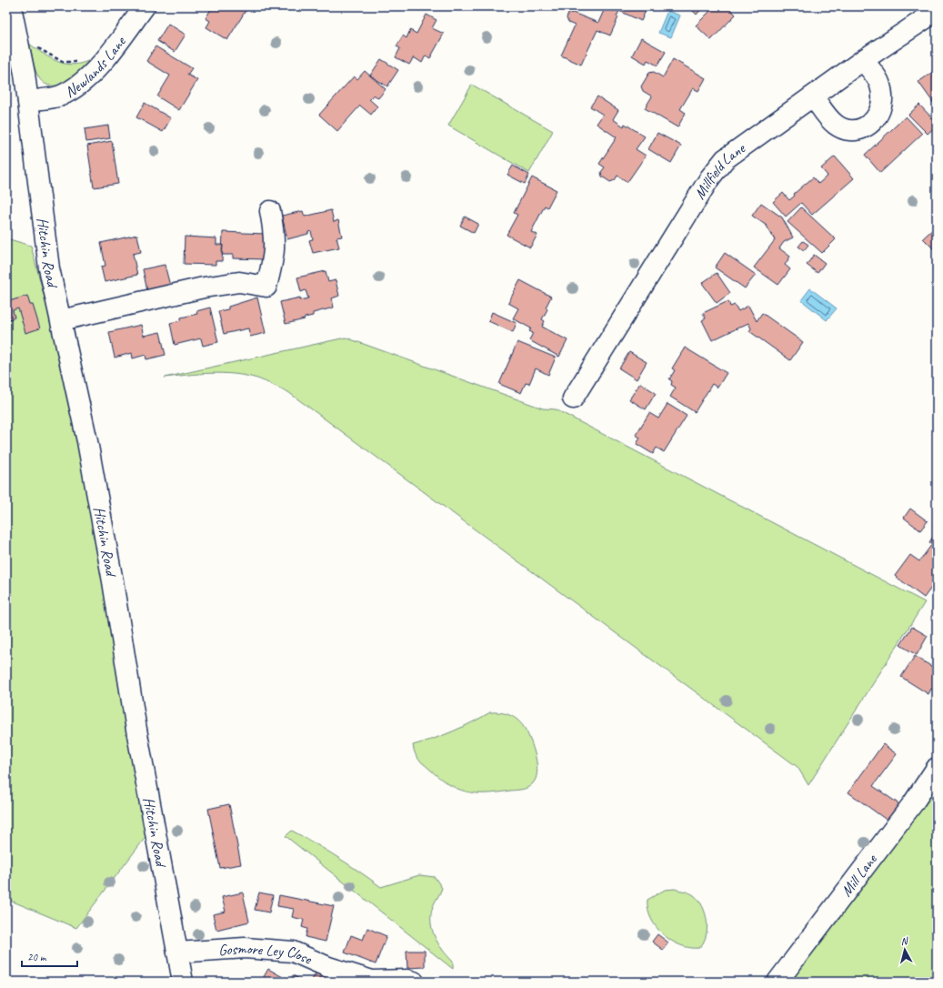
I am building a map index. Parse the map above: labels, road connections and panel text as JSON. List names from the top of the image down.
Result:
{
  "streets": {
    "street": [
      "Newlands Lane",
      "Millfield Lane",
      "Hitchin Road",
      "Mill Lane",
      "Gosmore Ley Close"
    ]
  },
  "crossings": [
    ["Newlands Lane", "Hitchin Road"],
    ["Hitchin Road", "Gosmore Ley Close"]
  ],
  "scale_bar": "20 m",
  "north": "top"
}
